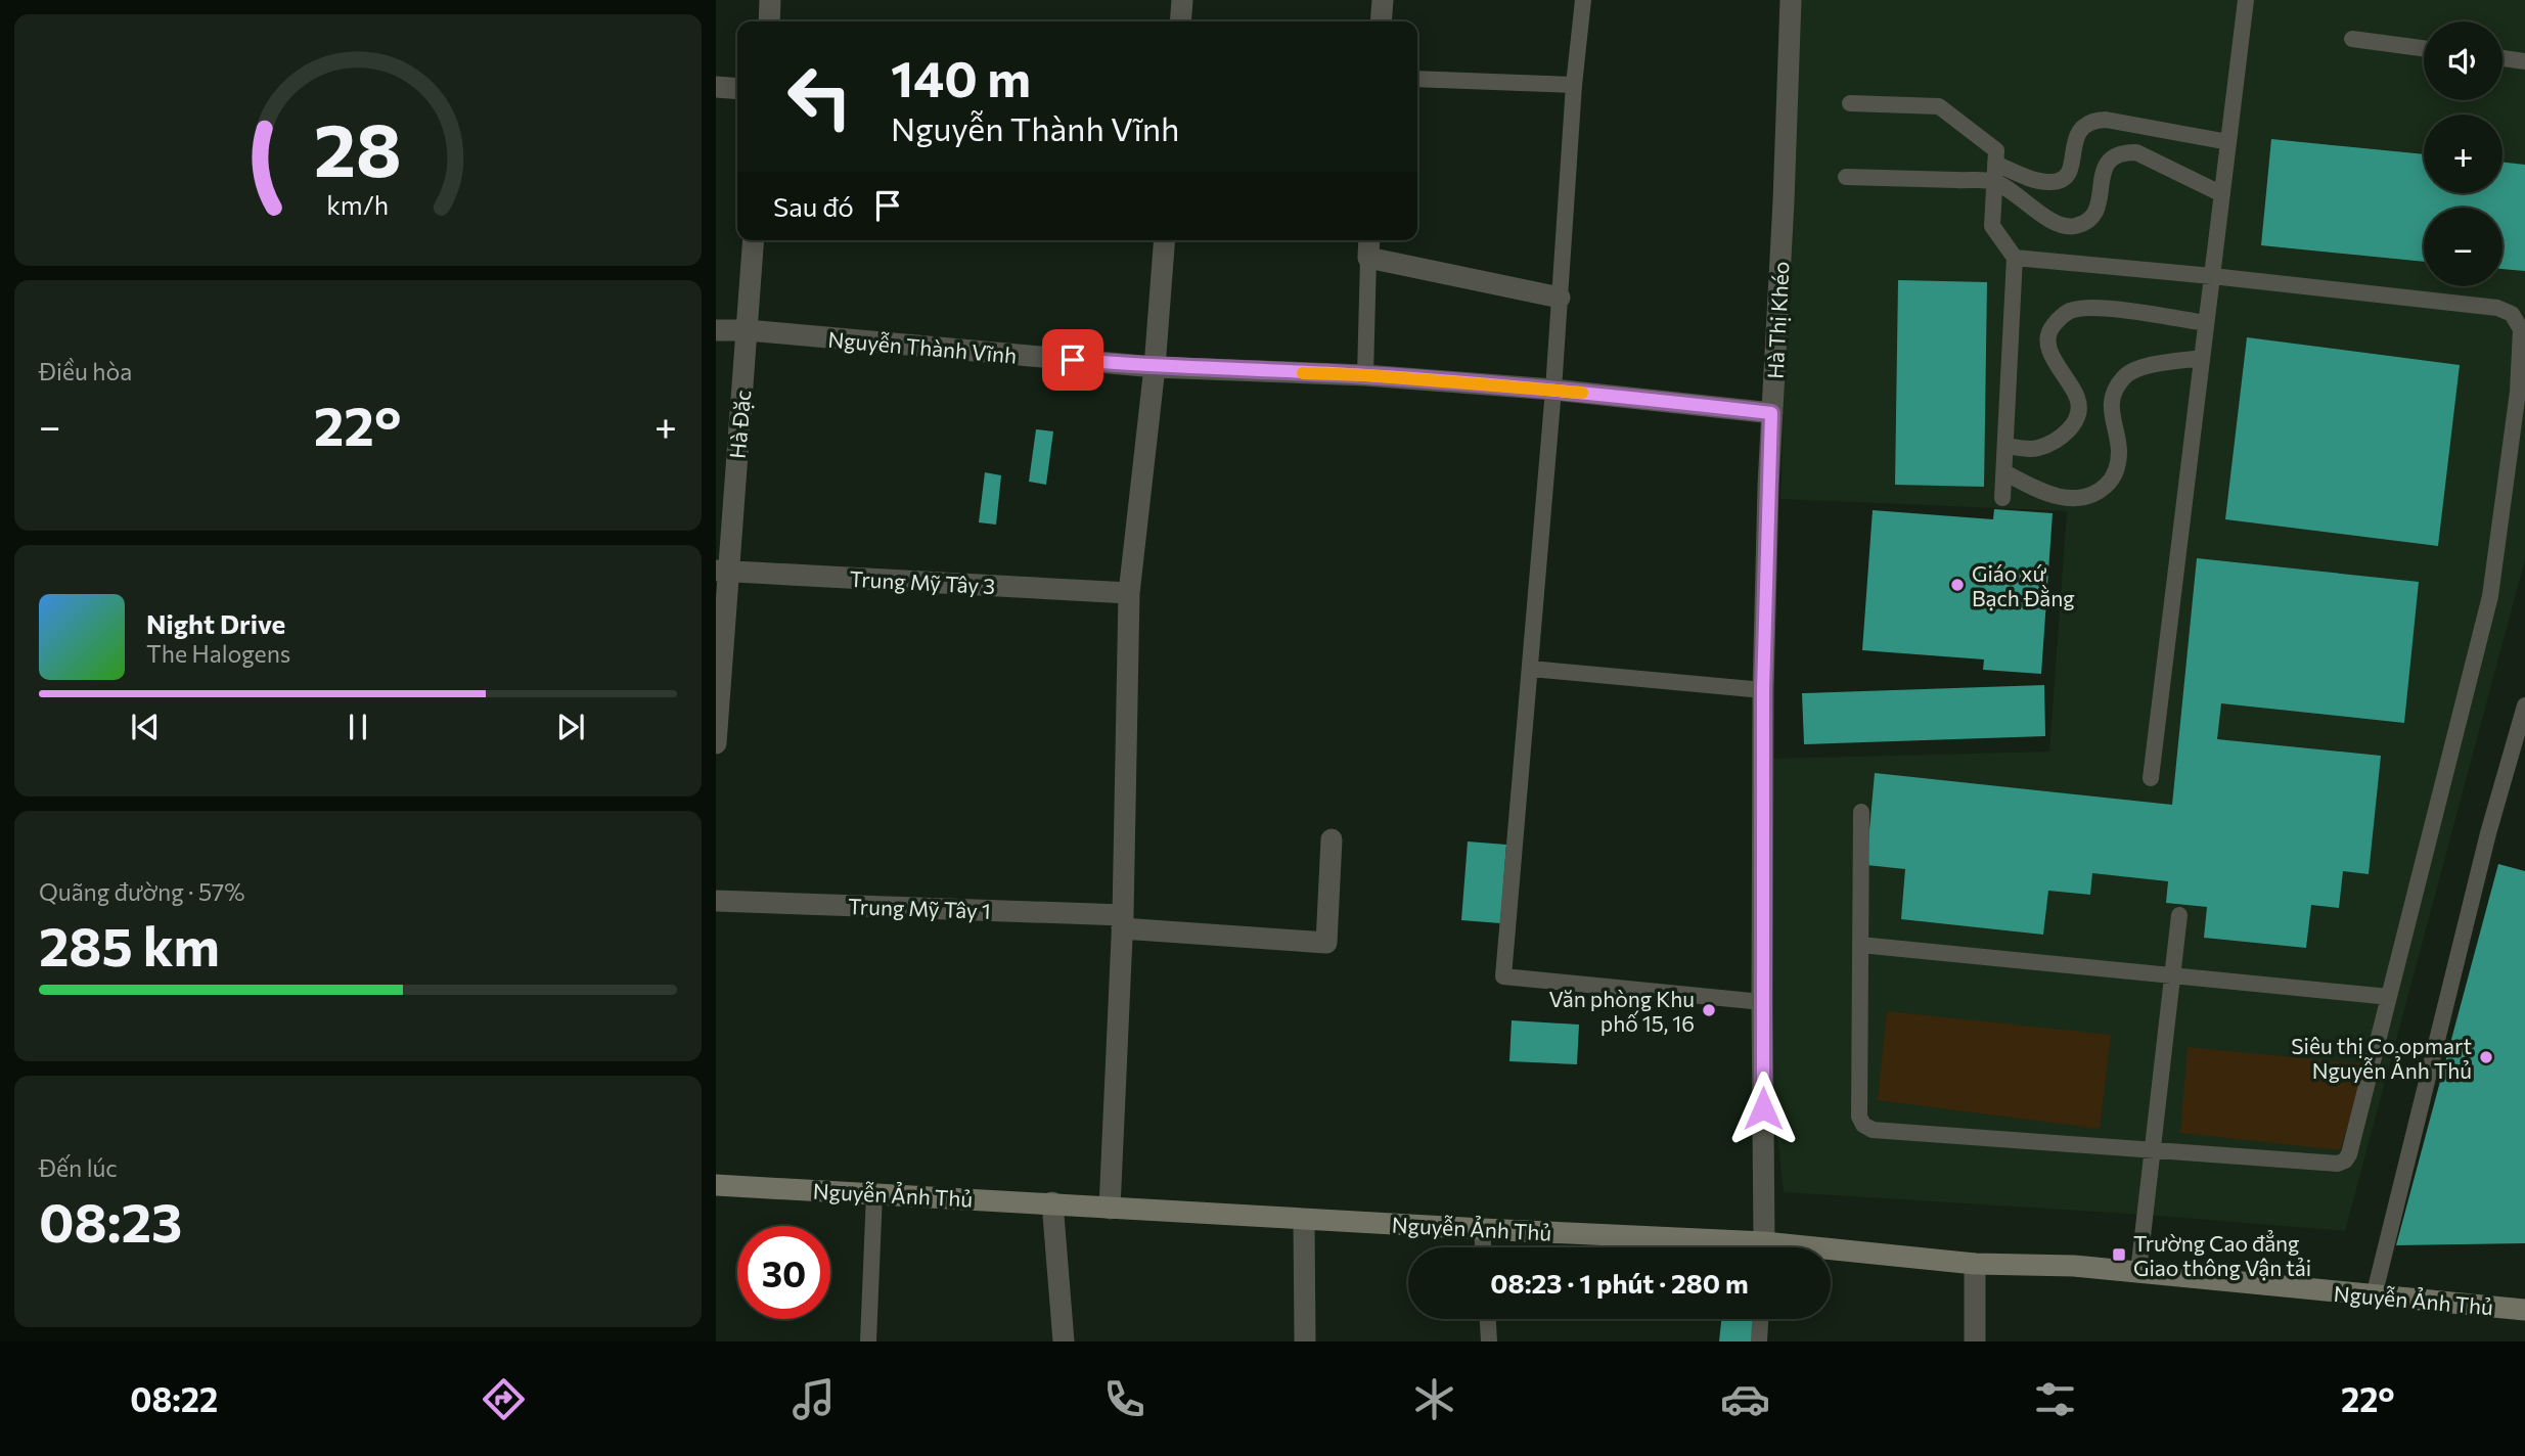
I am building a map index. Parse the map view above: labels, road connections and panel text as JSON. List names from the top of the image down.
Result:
{
  "streets": {
    "main road": ["Nguyễn Ảnh Thủ"],
    "street": [
      "Hà Thị Khéo",
      "Nguyễn Thành Vĩnh",
      "Hà Đặc",
      "Trung Mỹ Tây 3",
      "Trung Mỹ Tây 1"
    ]
  },
  "crossings": [
    ["Hà Thị Khéo", "Nguyễn Thành Vĩnh"],
    ["Nguyễn Thành Vĩnh", "Hà Đặc"],
    ["Hà Đặc", "Trung Mỹ Tây 3"]
  ],
  "places": {
    "other": ["Giáo xứ Bạch Đằng", "Văn phòng Khu phố 15, 16", "Siêu thị Co.opmart Nguyễn Ảnh Thủ"],
    "transit": ["Trường Cao đẳng Giao thông Vận tải"]
  },
  "page": {
    "map_buttons": ["+", "−"],
    "turn": ["140 m", "Nguyễn Thành Vĩnh"],
    "then": "Sau đó",
    "tile": [
      "Điều hòa",
      ["Quãng đường · 57%", "285 km"],
      ["Đến lúc", "08:23"]
    ],
    "heat": ["−", "22°", "+"],
    "song": ["Night Drive", "The Halogens"],
    "limit": "30",
    "trip": "08:23 · 1 phút · 280 m",
    "tabs": ["08:22", "22°"],
    "gauge": ["28", "km/h"]
  }
}
